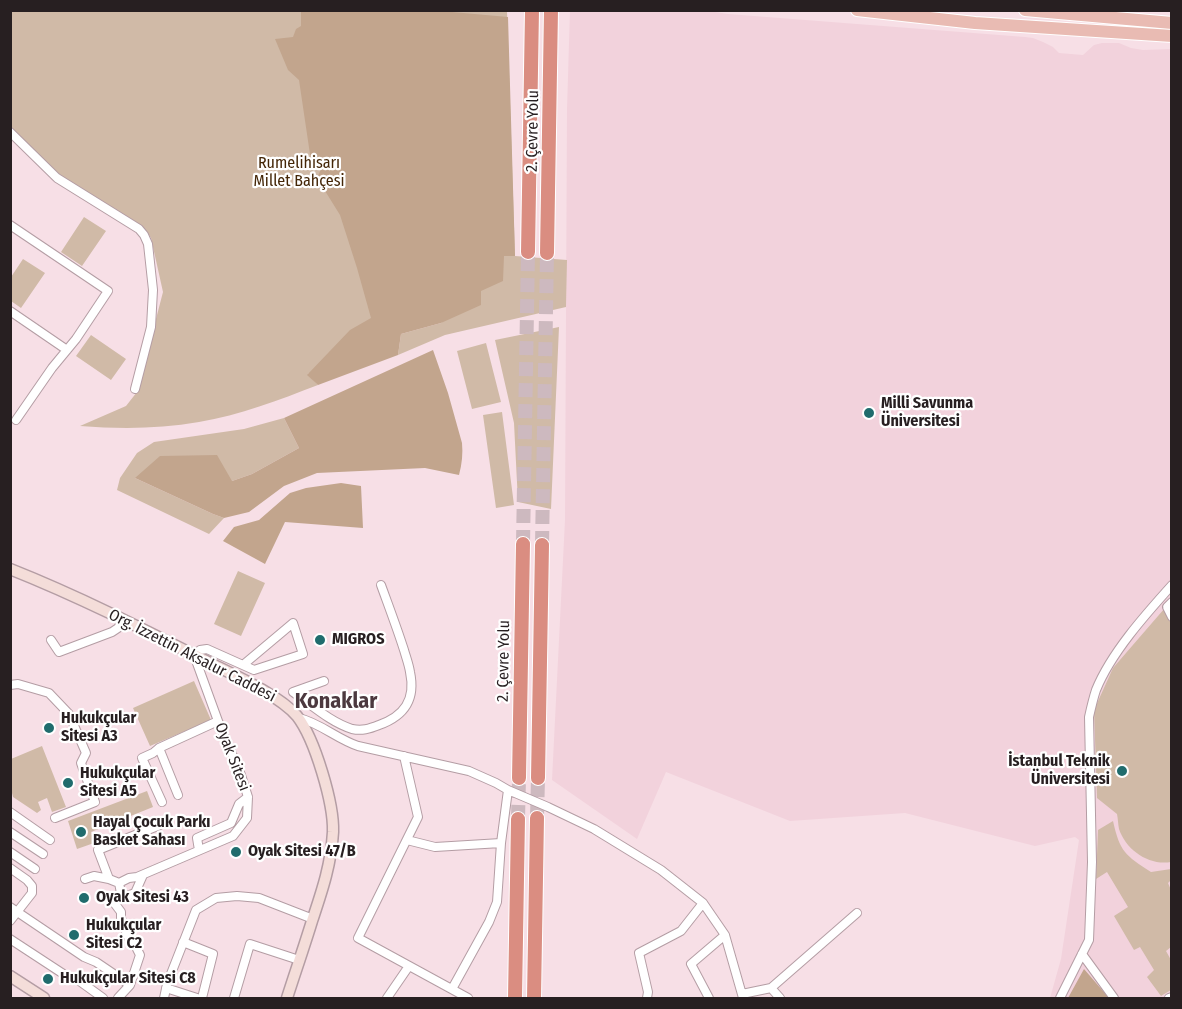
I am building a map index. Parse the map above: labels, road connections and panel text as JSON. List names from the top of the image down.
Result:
{
  "streets": {
    "highway": ["2. Çevre Yolu"],
    "main road": ["Org. İzzettin Aksalur Caddesi"],
    "street": ["Oyak Sitesi"]
  },
  "crossings": [
    ["Org. İzzettin Aksalur Caddesi", "Oyak Sitesi"]
  ],
  "districts": ["Konaklar"],
  "parks": ["Rumelihisarı Millet Bahçesi"],
  "places": [
    "Milli Savunma Üniversitesi",
    "MIGROS",
    "Hukukçular Sitesi A3",
    "İstanbul Teknik Üniversitesi",
    "Hukukçular Sitesi A5",
    "Hayal Çocuk Parkı Basket Sahası",
    "Oyak Sitesi 47/B",
    "Oyak Sitesi 43",
    "Hukukçular Sitesi C2",
    "Hukukçular Sitesi C8"
  ]
}
